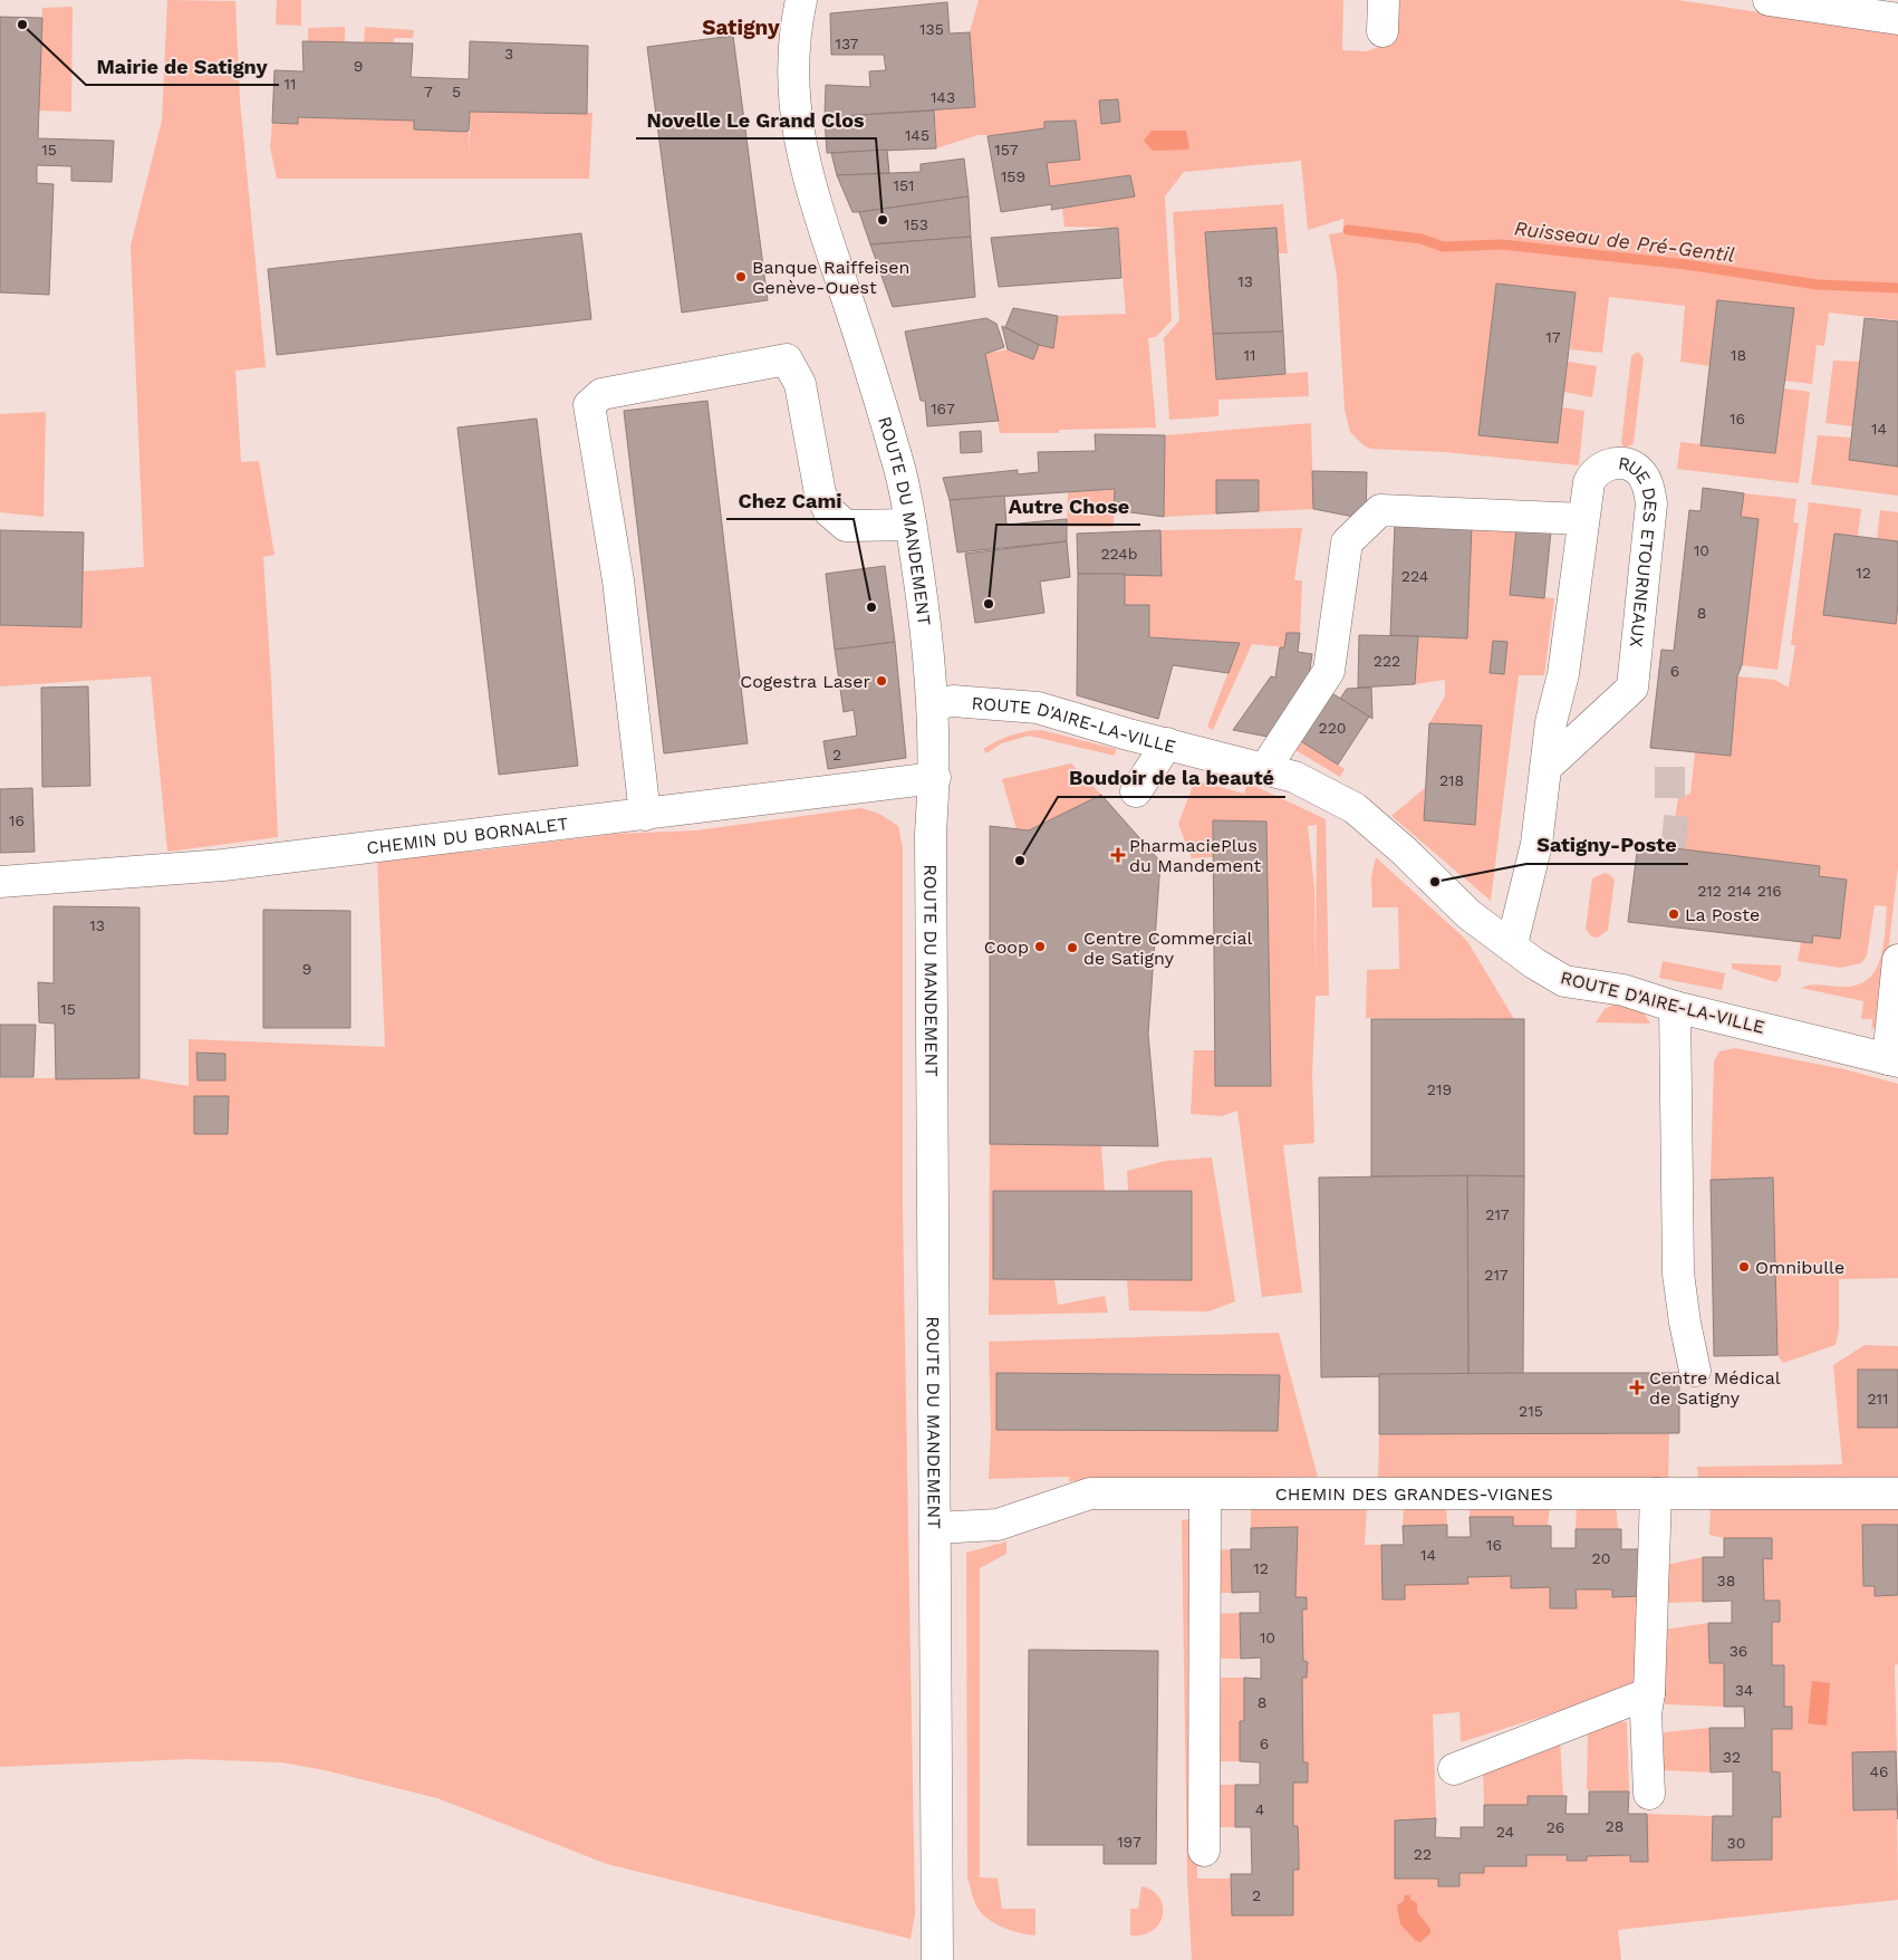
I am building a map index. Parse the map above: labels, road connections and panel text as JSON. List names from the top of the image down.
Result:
{
  "streets": {
    "street": [
      "ROUTE DU MANDEMENT",
      "RUE DES ETOURNEAUX",
      "ROUTE D'AIRE-LA-VILLE",
      "CHEMIN DU BORNALET",
      "CHEMIN DES GRANDES-VIGNES"
    ]
  },
  "crossings": [
    ["ROUTE DU MANDEMENT", "ROUTE D'AIRE-LA-VILLE"],
    ["ROUTE DU MANDEMENT", "CHEMIN DU BORNALET"],
    ["ROUTE DU MANDEMENT", "CHEMIN DES GRANDES-VIGNES"],
    ["RUE DES ETOURNEAUX", "ROUTE D'AIRE-LA-VILLE"]
  ],
  "districts": ["Satigny"],
  "water": ["Ruisseau de Pré-Gentil"],
  "places": {
    "other": [
      "Mairie de Satigny",
      "Novelle Le Grand Clos",
      "Banque Raiffeisen Genève-Ouest",
      "Autre Chose",
      "Chez Cami",
      "Cogestra Laser",
      "Boudoir de la beauté",
      "Satigny-Poste",
      "La Poste",
      "Coop",
      "Centre Commercial de Satigny",
      "Omnibulle"
    ],
    "health": ["PharmaciePlus du Mandement", "Centre Médical de Satigny"]
  },
  "house_numbers": [
    "135",
    "137",
    "3",
    "9",
    "11",
    "7",
    "5",
    "143",
    "145",
    "15",
    "157",
    "159",
    "151",
    "153",
    "13",
    "17",
    "11",
    "18",
    "167",
    "16",
    "14",
    "10",
    "224b",
    "12",
    "224",
    "8",
    "222",
    "6",
    "220",
    "2",
    "218",
    "16",
    "212 214 216",
    "13",
    "9",
    "15",
    "219",
    "217",
    "217",
    "211",
    "215",
    "16",
    "14",
    "20",
    "12",
    "38",
    "10",
    "36",
    "34",
    "8",
    "6",
    "32",
    "46",
    "4",
    "28",
    "26",
    "24",
    "197",
    "30",
    "22",
    "2"
  ]
}
